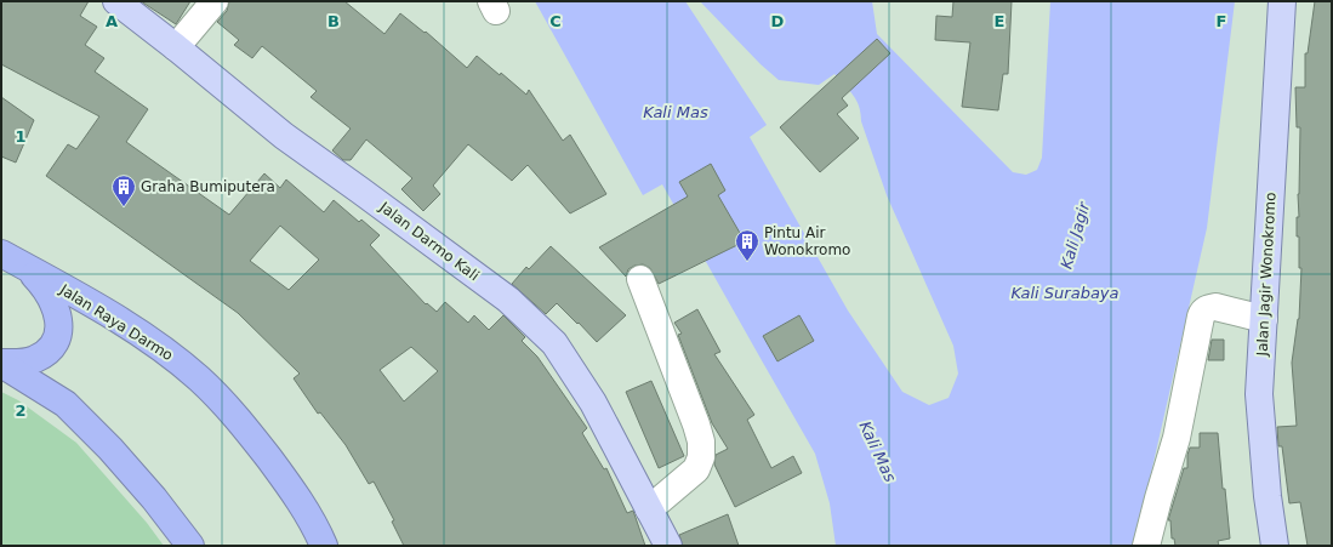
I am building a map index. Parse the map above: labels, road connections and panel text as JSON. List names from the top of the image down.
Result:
{
  "streets": {
    "highway": ["Jalan Raya Darmo"],
    "main road": ["Jalan Darmo Kali", "Jalan Jagir Wonokromo"]
  },
  "water": ["Kali Mas", "Kali Jagir", "Kali Surabaya"],
  "places": {
    "building": ["Graha Bumiputera", "Pintu Air Wonokromo"]
  },
  "grid": {
    "columns": [
      "A",
      "B",
      "C",
      "D",
      "E",
      "F"
    ],
    "rows": ["1", "2"]
  }
}
